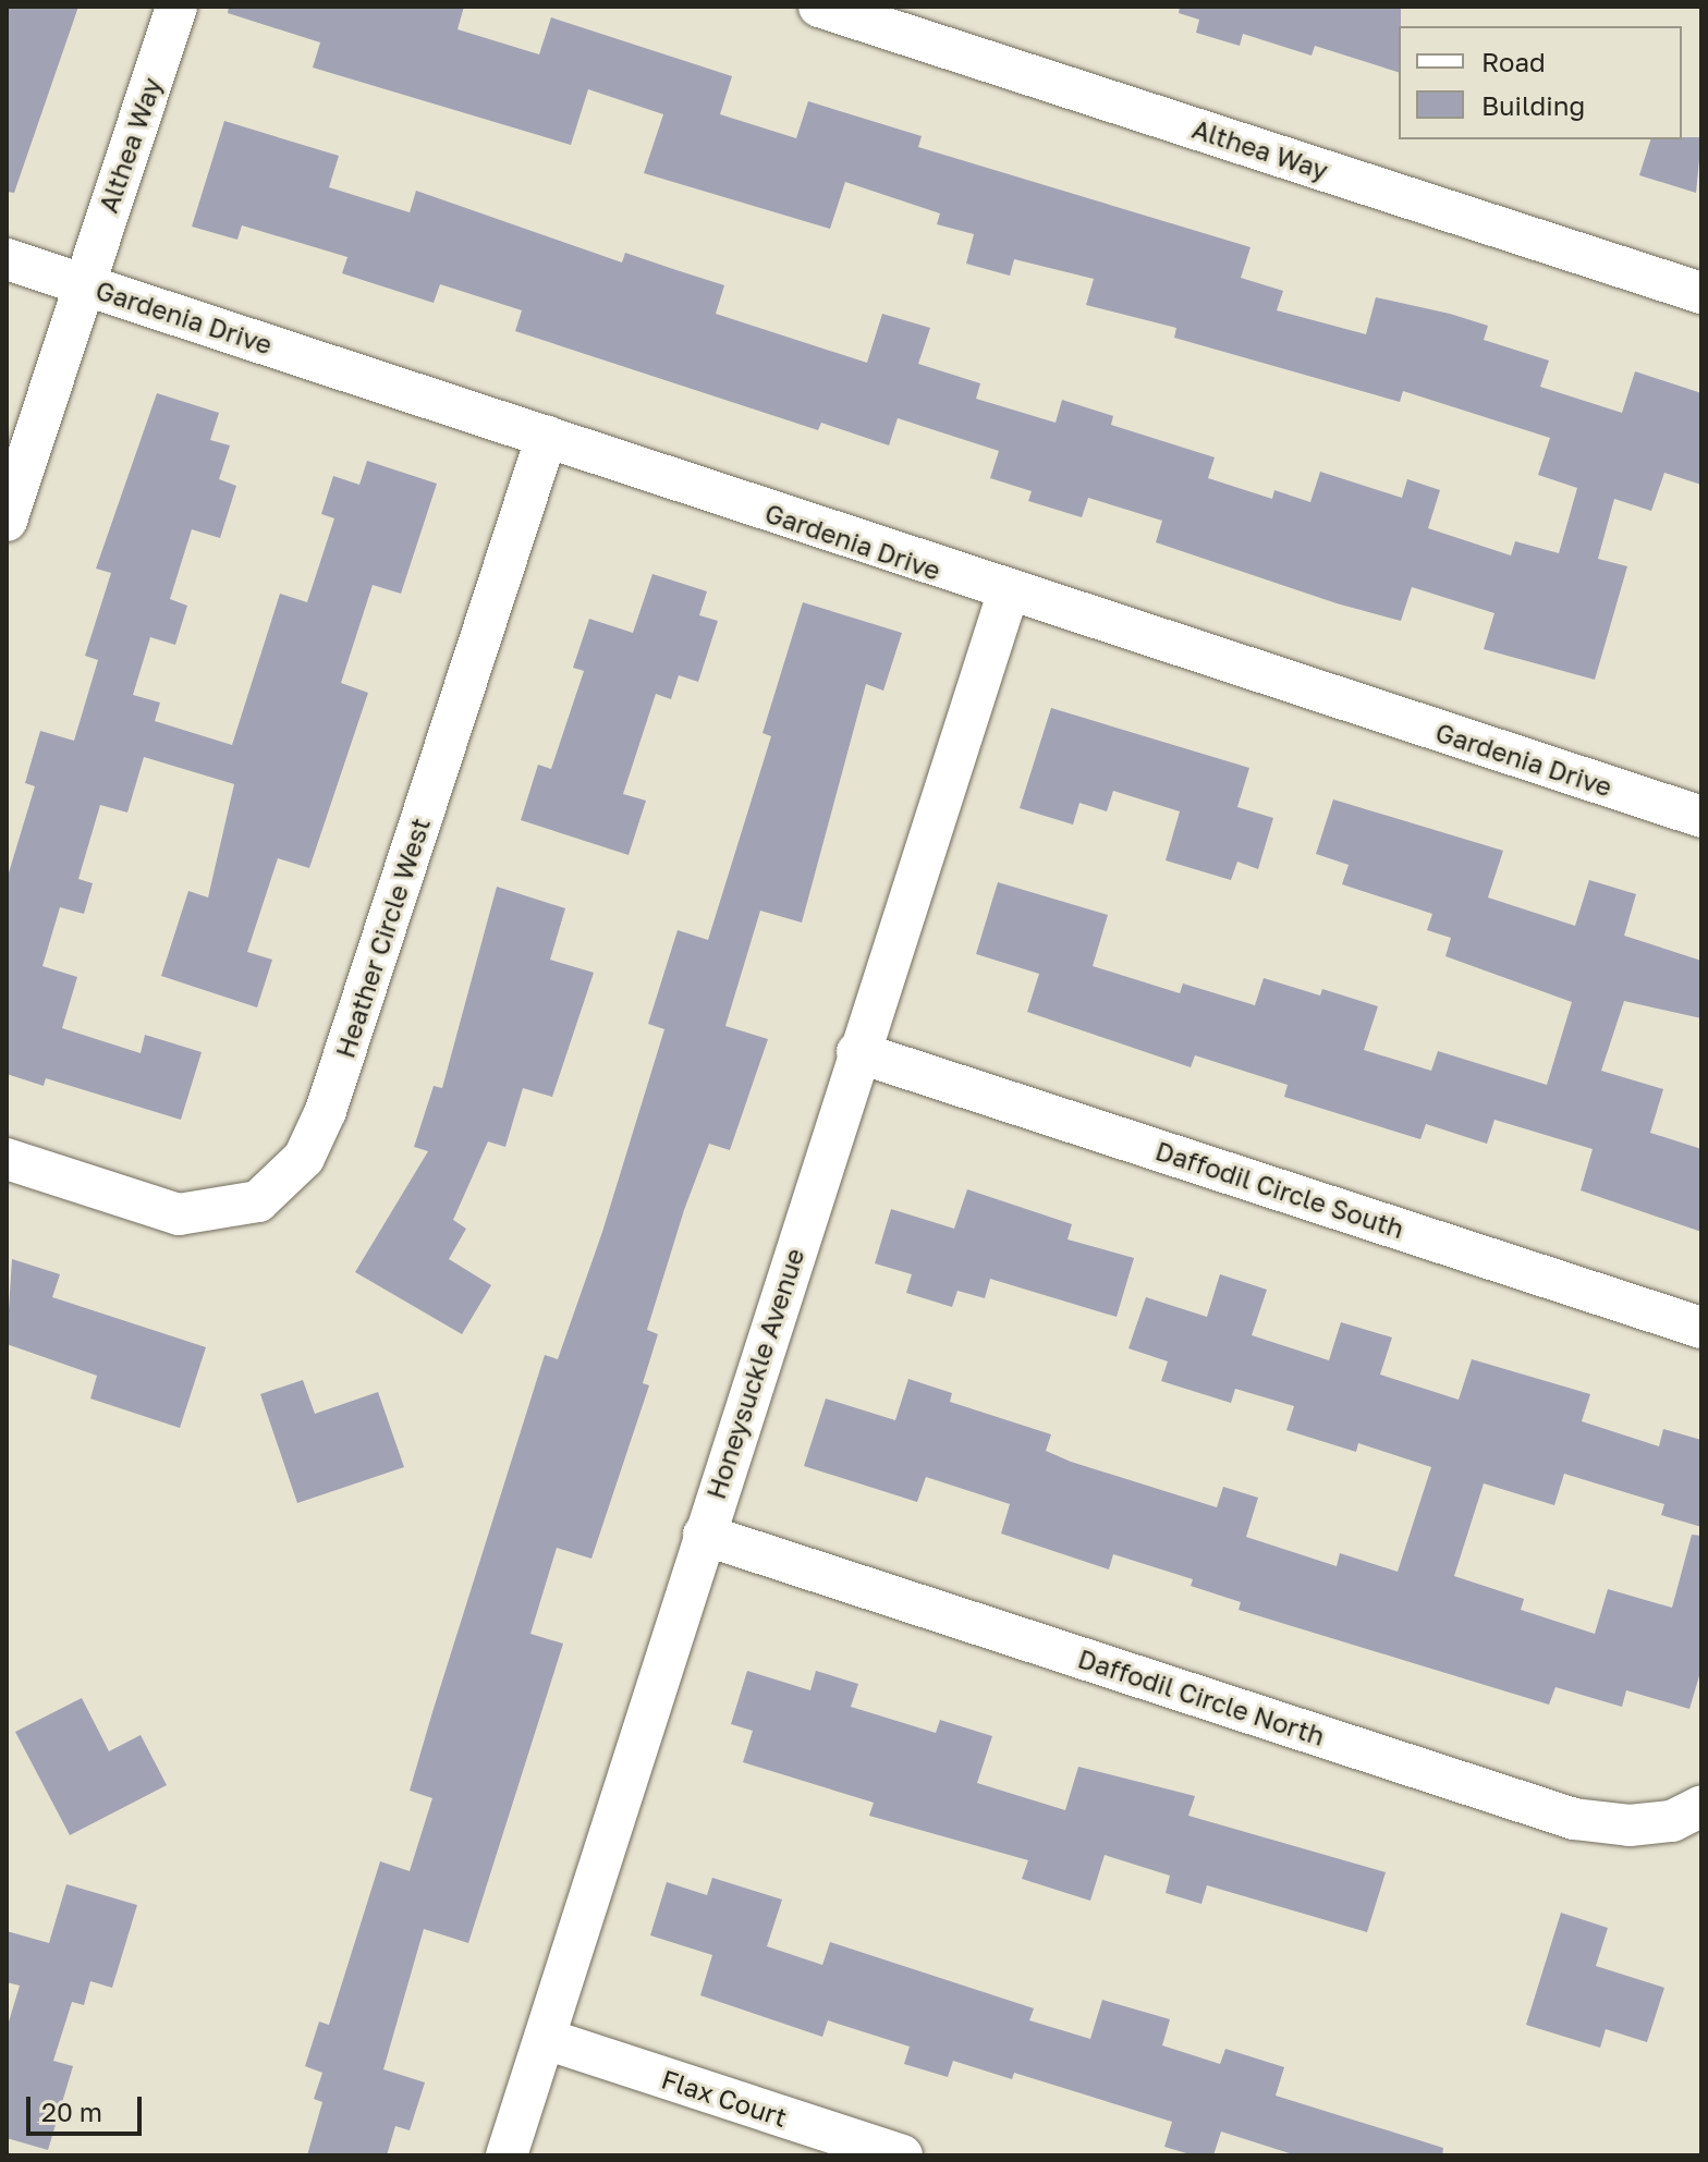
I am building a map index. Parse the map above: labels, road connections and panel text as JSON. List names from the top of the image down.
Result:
{
  "streets": {
    "street": [
      "Althea Way",
      "Gardenia Drive",
      "Heather Circle West",
      "Daffodil Circle South",
      "Honeysuckle Avenue",
      "Daffodil Circle North",
      "Flax Court"
    ]
  },
  "crossings": [
    ["Althea Way", "Gardenia Drive"],
    ["Gardenia Drive", "Heather Circle West"],
    ["Gardenia Drive", "Honeysuckle Avenue"],
    ["Daffodil Circle South", "Honeysuckle Avenue"],
    ["Honeysuckle Avenue", "Daffodil Circle North"],
    ["Honeysuckle Avenue", "Flax Court"]
  ],
  "legend": ["Road", "Building"],
  "scale_bar": "20 m"
}
